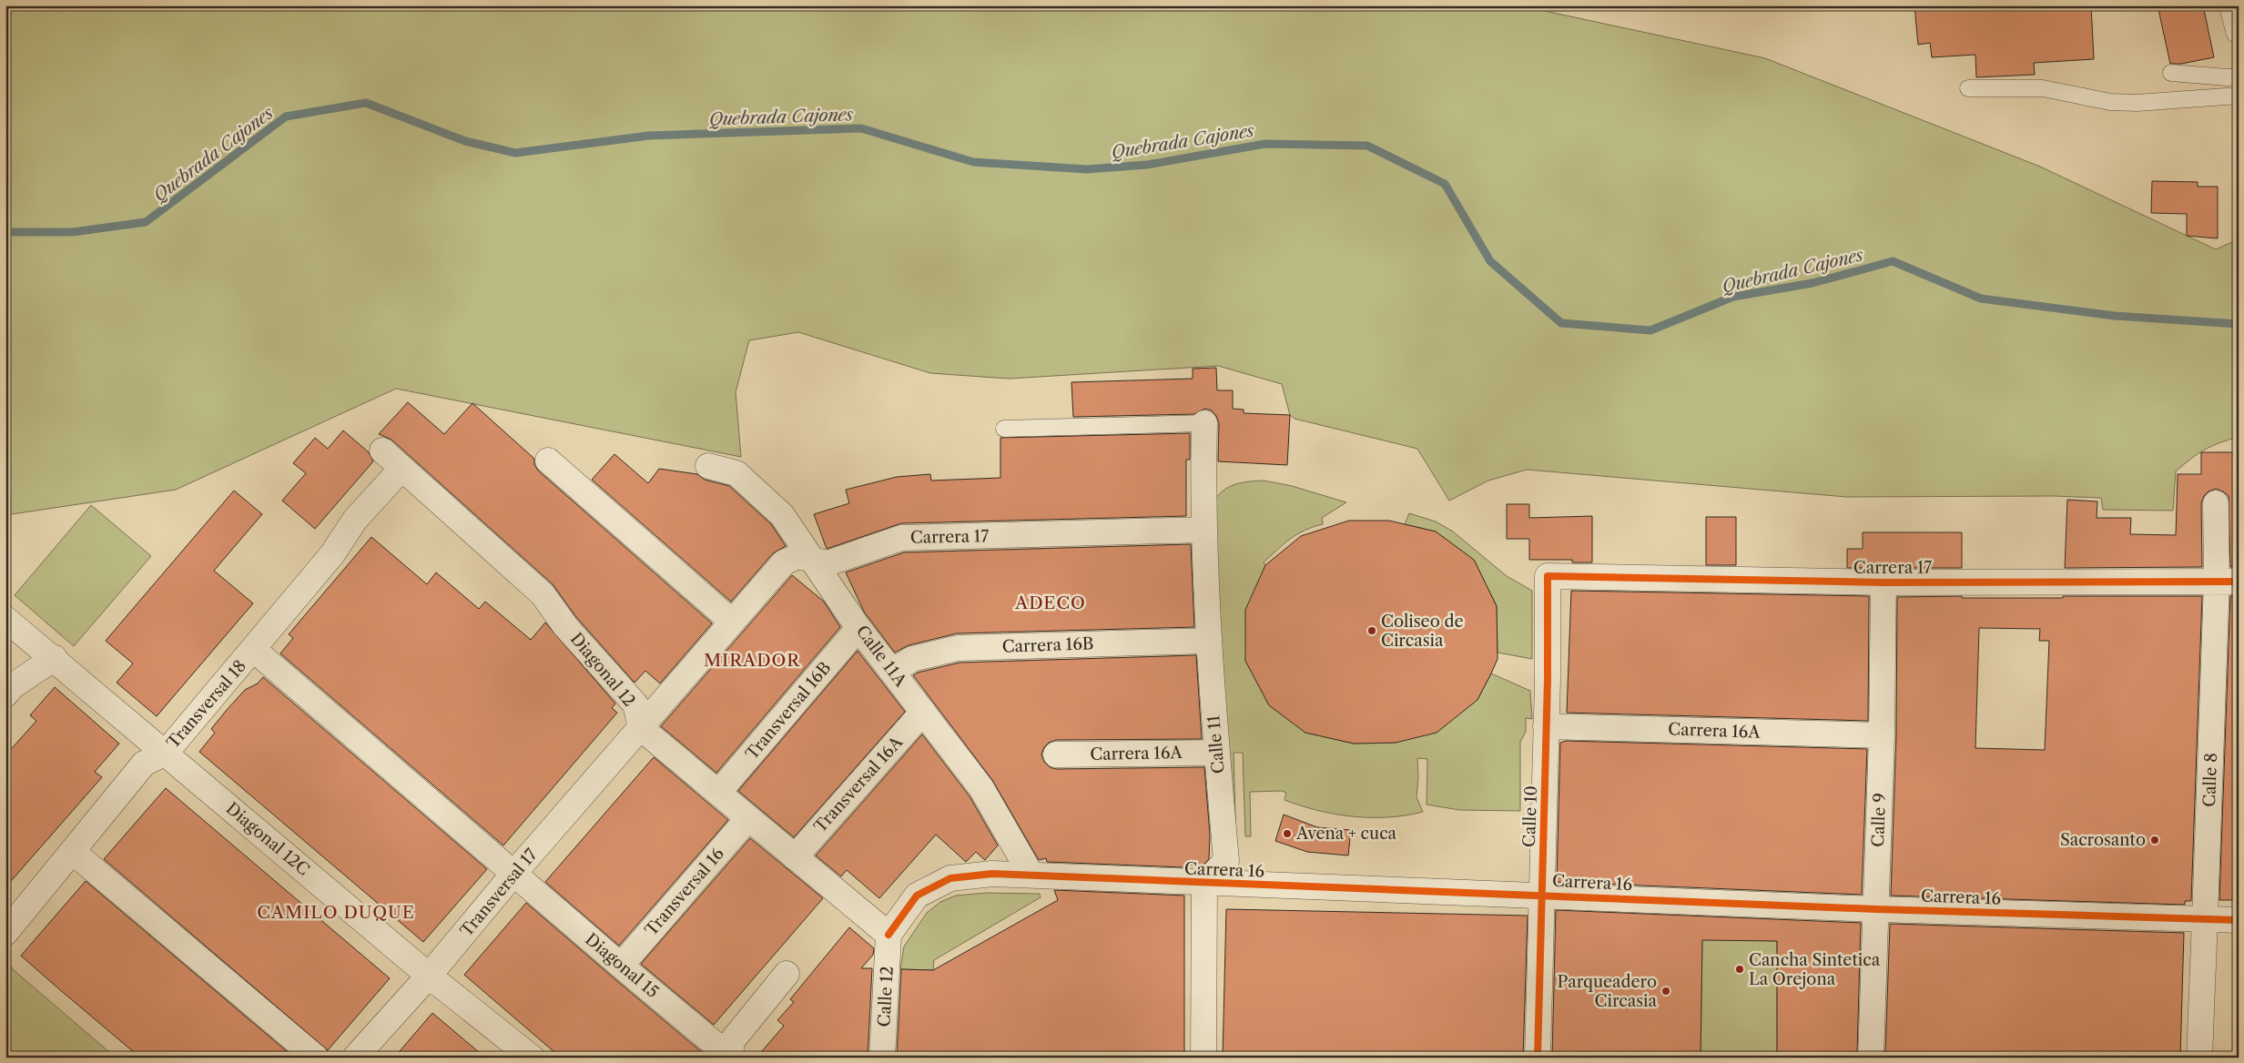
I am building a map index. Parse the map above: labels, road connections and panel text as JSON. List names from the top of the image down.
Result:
{
  "streets": {
    "street": [
      "Carrera 17",
      "Carrera 16B",
      "Calle 11A",
      "Diagonal 12",
      "Transversal 18",
      "Transversal 16B",
      "Carrera 16A",
      "Calle 11",
      "Calle 8",
      "Transversal 16A",
      "Calle 10",
      "Calle 9",
      "Diagonal 12C",
      "Carrera 16",
      "Transversal 16",
      "Transversal 17",
      "Diagonal 15",
      "Calle 12"
    ]
  },
  "crossings": [
    ["Carrera 17", "Calle 11A"],
    ["Carrera 17", "Diagonal 12"],
    ["Carrera 17", "Calle 11"],
    ["Carrera 17", "Calle 8"],
    ["Carrera 17", "Calle 10"],
    ["Carrera 17", "Calle 9"],
    ["Carrera 17", "Transversal 17"],
    ["Carrera 16B", "Calle 11A"],
    ["Carrera 16B", "Calle 11"],
    ["Calle 11A", "Transversal 16B"],
    ["Calle 11A", "Transversal 16A"],
    ["Calle 11A", "Carrera 16"],
    ["Diagonal 12", "Transversal 18"],
    ["Diagonal 12", "Transversal 17"],
    ["Transversal 18", "Diagonal 12C"],
    ["Transversal 18", "Diagonal 15"],
    ["Carrera 16A", "Calle 11"],
    ["Carrera 16A", "Calle 10"],
    ["Carrera 16A", "Calle 9"],
    ["Calle 11", "Carrera 16"],
    ["Calle 8", "Carrera 16"],
    ["Calle 10", "Carrera 16"],
    ["Calle 9", "Carrera 16"],
    ["Diagonal 12C", "Transversal 17"],
    ["Carrera 16", "Calle 12"],
    ["Transversal 16", "Diagonal 15"],
    ["Transversal 17", "Diagonal 15"]
  ],
  "districts": ["ADECO", "MIRADOR", "CAMILO DUQUE"],
  "water": ["Quebrada Cajones"],
  "places": [
    "Coliseo de Circasia",
    "Avena + cuca",
    "Sacrosanto",
    "Cancha Sintetica La Orejona",
    "Parqueadero Circasia"
  ]
}
